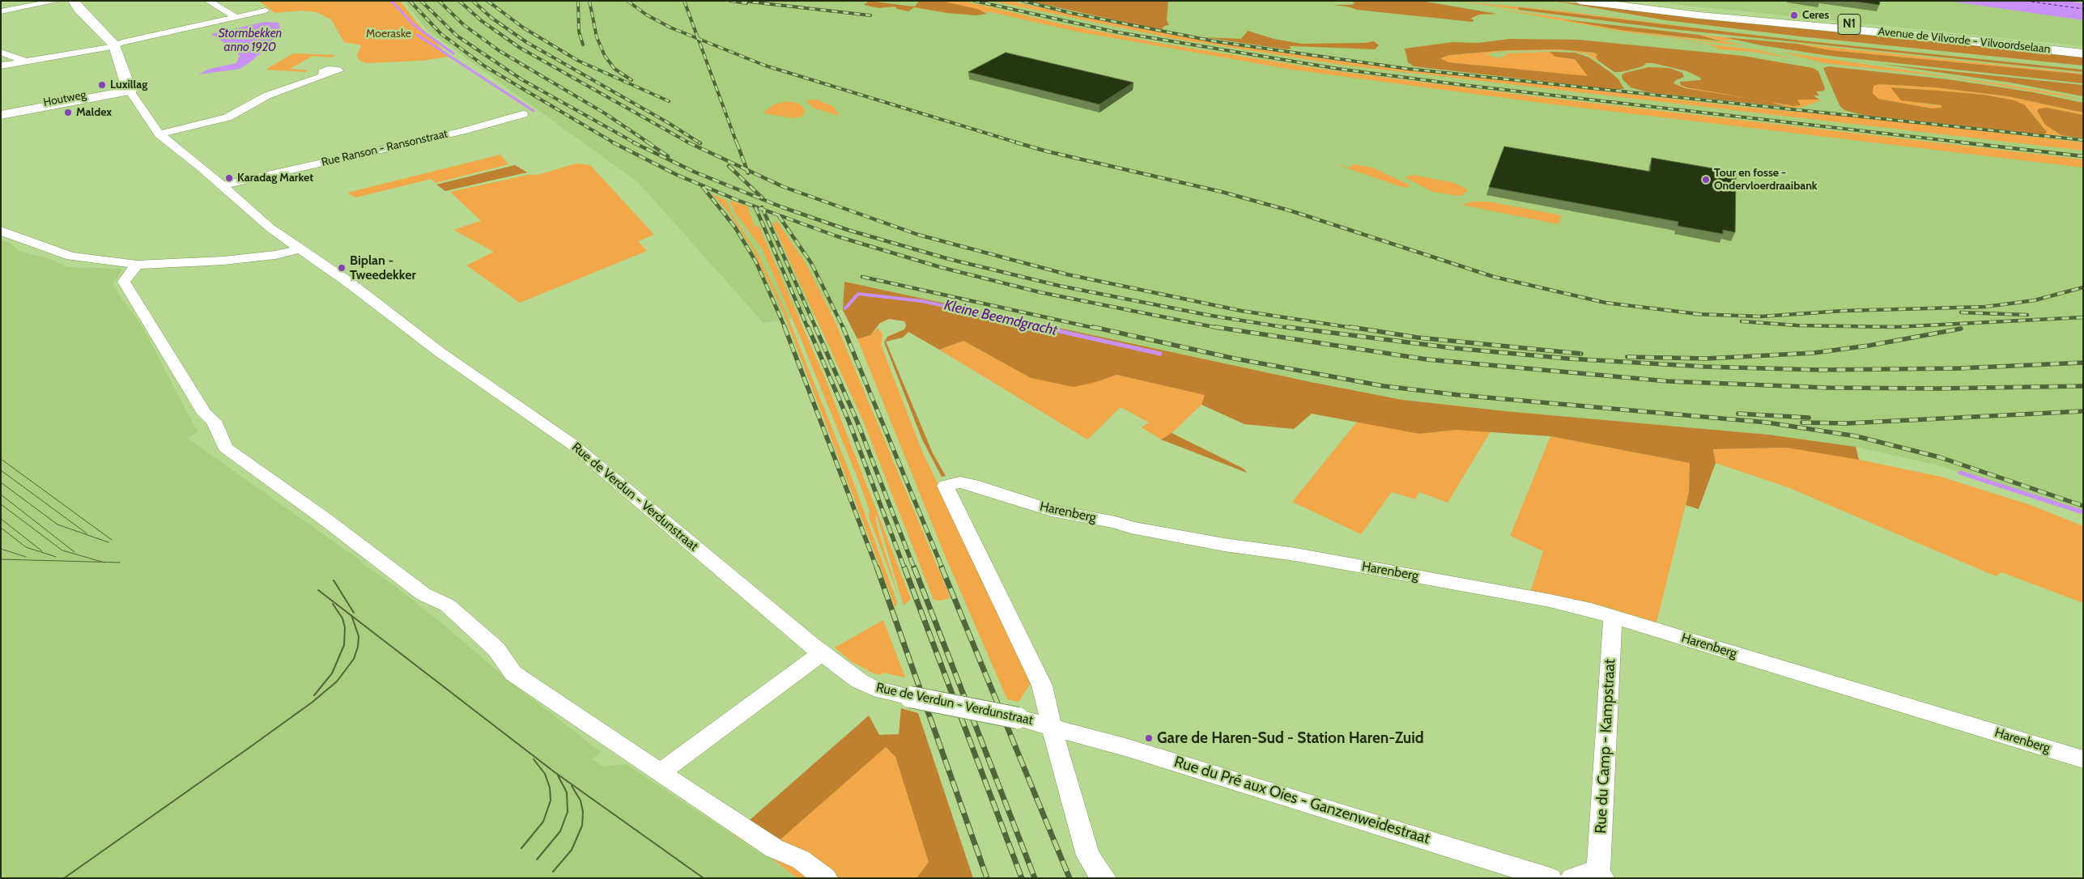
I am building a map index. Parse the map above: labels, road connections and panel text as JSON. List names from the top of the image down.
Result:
{
  "streets": {
    "main road": ["N1", "Avenue de Vilvorde - Vilvoordselaan", "Houtweg"],
    "street": [
      "Rue Ranson - Ransonstraat",
      "Rue de Verdun - Verdunstraat",
      "Harenberg",
      "Rue du Camp - Kampstraat",
      "Rue du Pré aux Oies - Ganzenweidestraat"
    ]
  },
  "crossings": [
    ["Houtweg", "Rue de Verdun - Verdunstraat"],
    ["Rue Ranson - Ransonstraat", "Rue de Verdun - Verdunstraat"],
    ["Rue de Verdun - Verdunstraat", "Harenberg"],
    ["Rue de Verdun - Verdunstraat", "Rue du Pré aux Oies - Ganzenweidestraat"],
    ["Harenberg", "Rue du Camp - Kampstraat"],
    ["Harenberg", "Rue du Pré aux Oies - Ganzenweidestraat"]
  ],
  "water": ["Stormbekken anno 1920", "Kleine Beemdgracht"],
  "parks": ["Moeraske"],
  "places": [
    "Ceres",
    "Luxillag",
    "Maldex",
    "Karadag Market",
    "Tour en fosse - Ondervloerdraaibank",
    "Biplan - Tweedekker",
    "Gare de Haren-Sud - Station Haren-Zuid"
  ]
}
